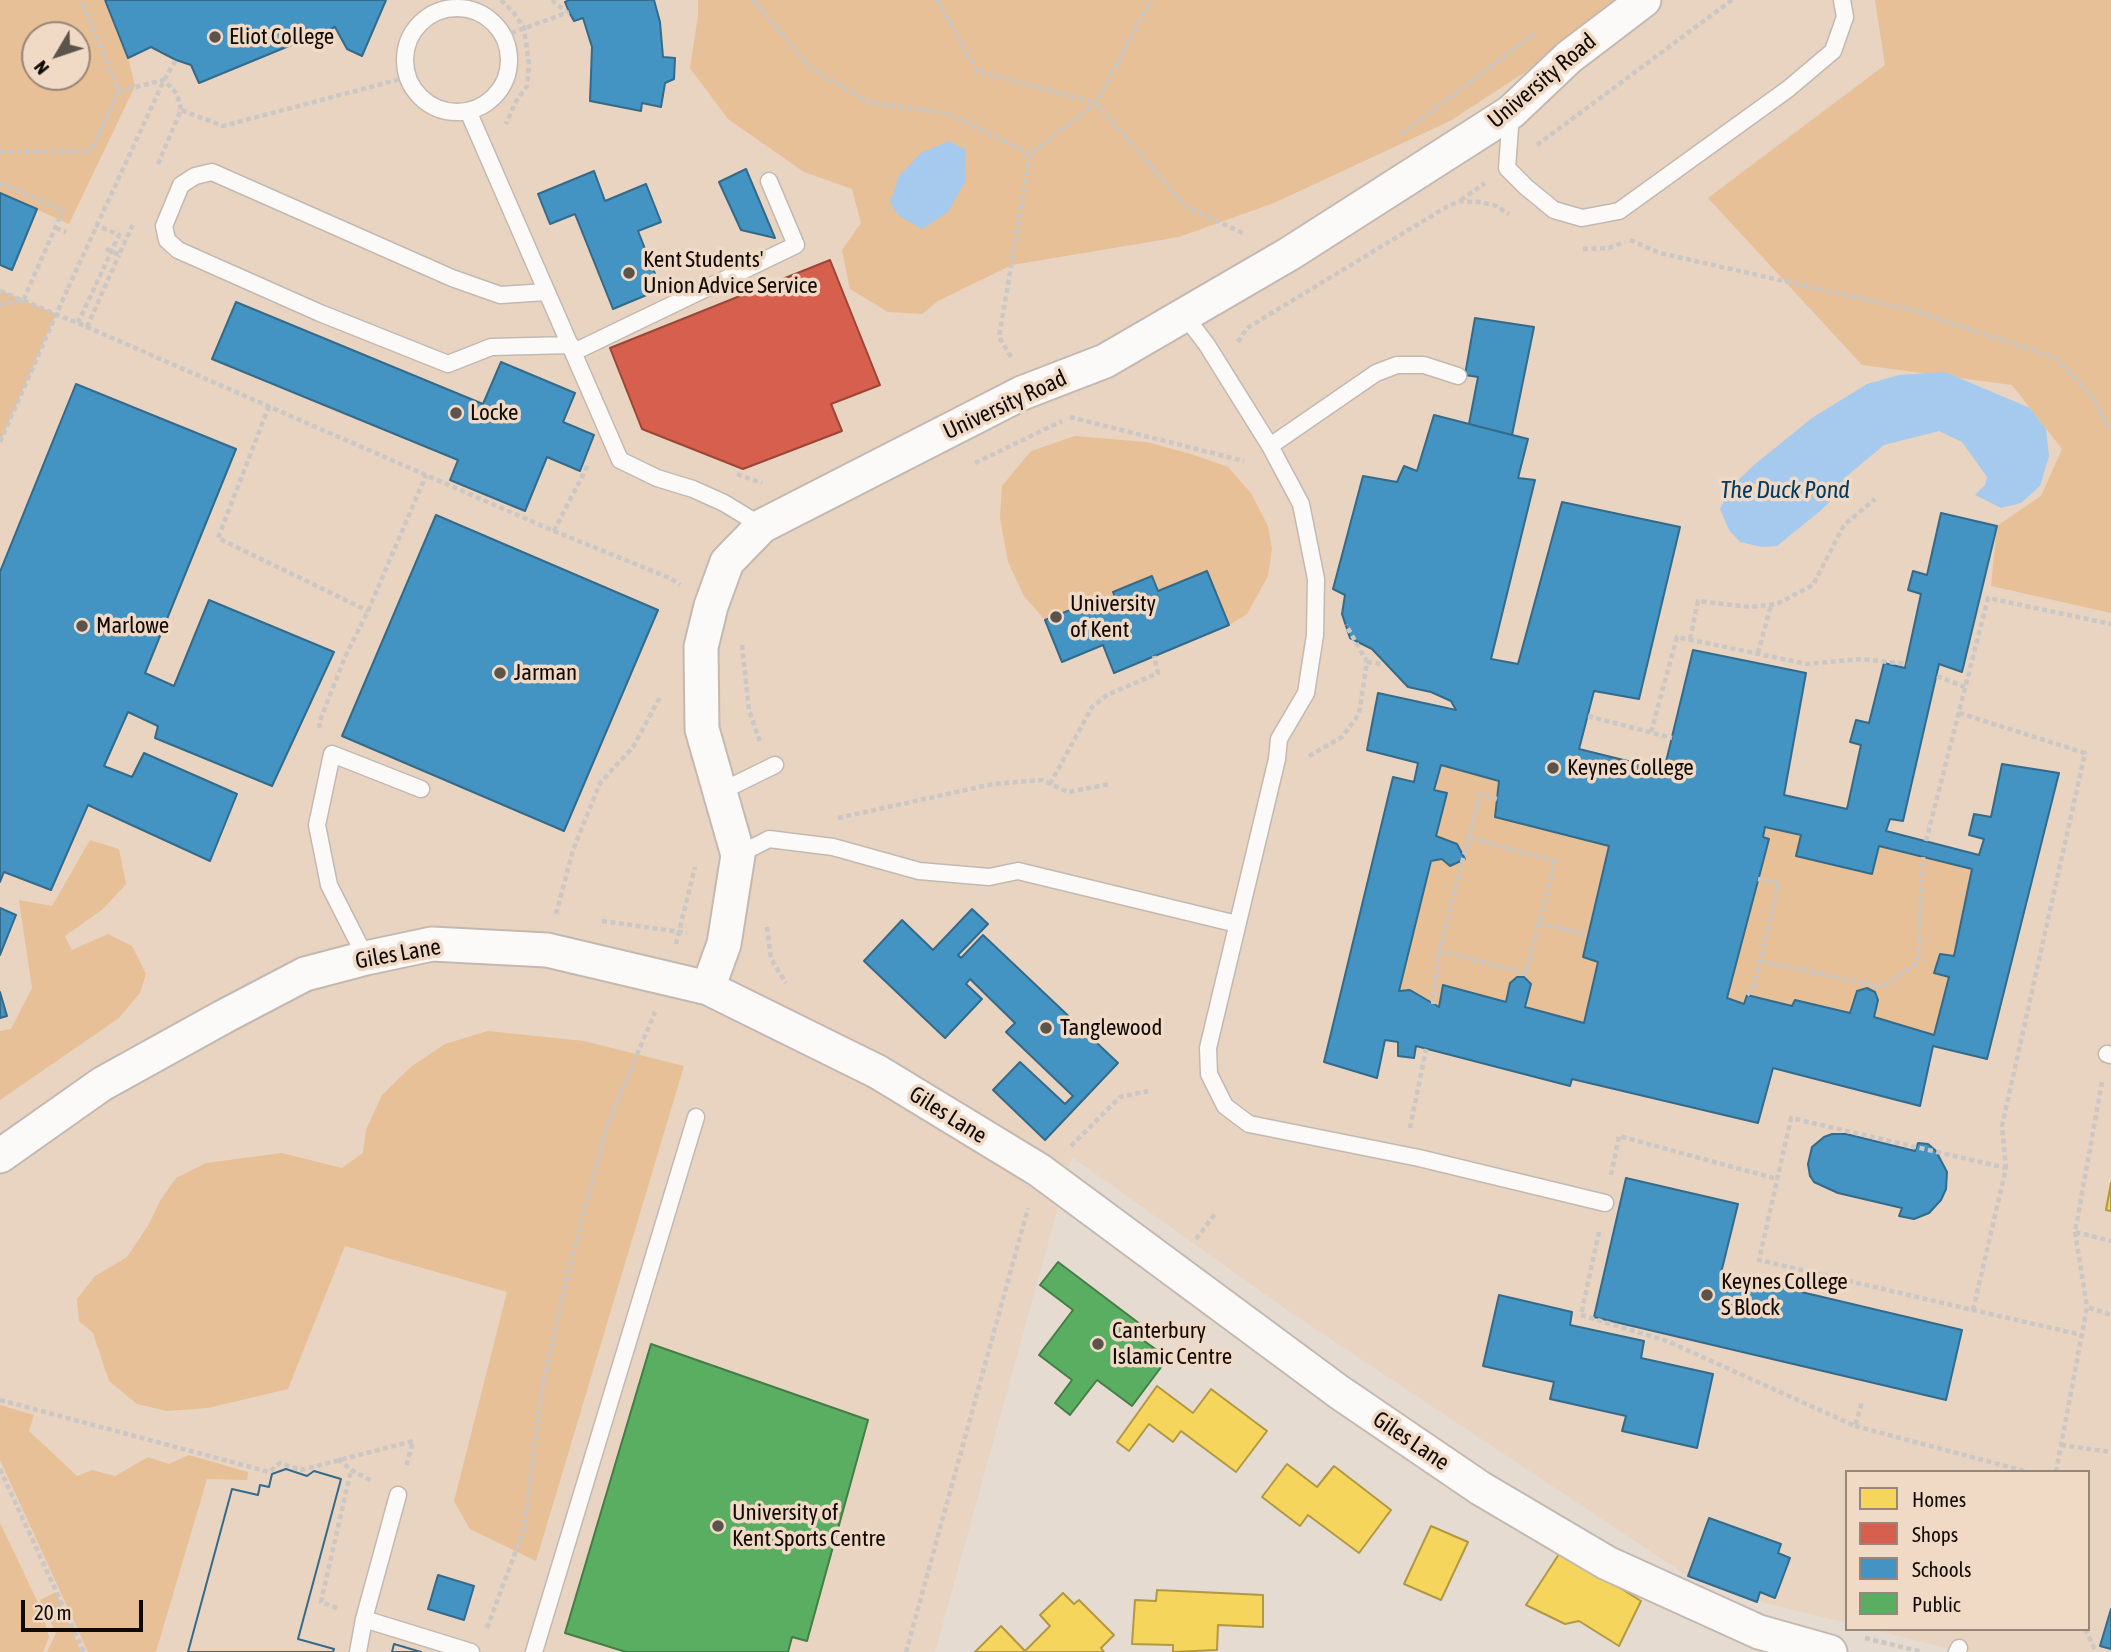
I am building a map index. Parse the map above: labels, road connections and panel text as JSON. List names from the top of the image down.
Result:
{
  "streets": {
    "street": ["University Road", "Giles Lane"]
  },
  "crossings": [
    ["University Road", "Giles Lane"]
  ],
  "water": ["The Duck Pond"],
  "places": [
    "Eliot College",
    "Kent Students' Union Advice Service",
    "Locke",
    "University of Kent",
    "Marlowe",
    "Jarman",
    "Keynes College",
    "Tanglewood",
    "Keynes College S Block",
    "Canterbury Islamic Centre",
    "University of Kent Sports Centre"
  ],
  "legend": [
    "Homes",
    "Shops",
    "Schools",
    "Public"
  ],
  "scale_bar": "20 m",
  "north": "bottom left"
}
